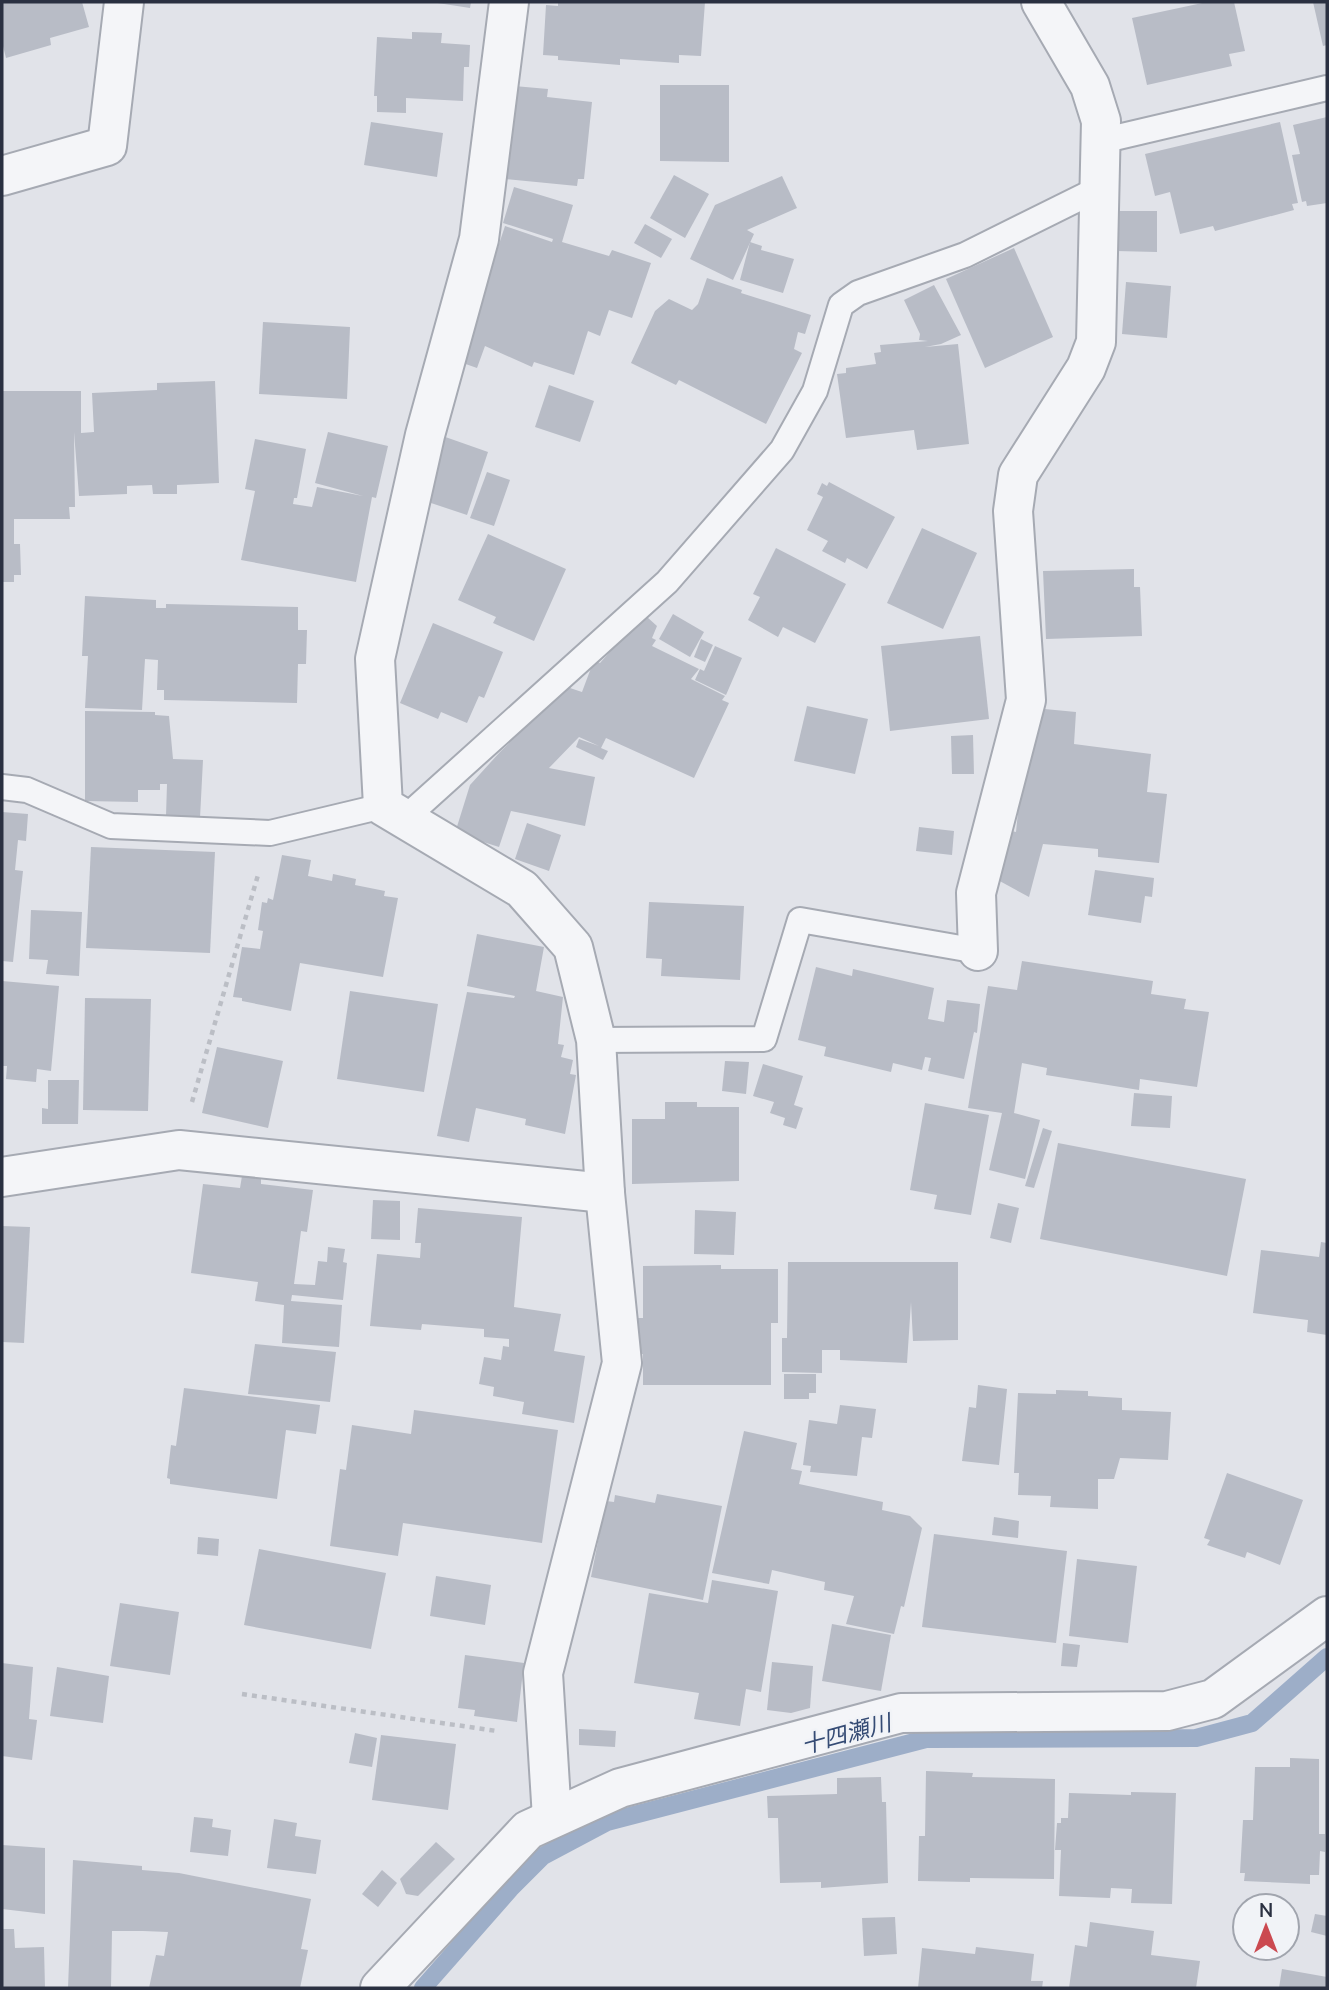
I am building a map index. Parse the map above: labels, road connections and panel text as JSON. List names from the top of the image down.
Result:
{
  "water": ["十四瀬川"],
  "north": "top"
}
